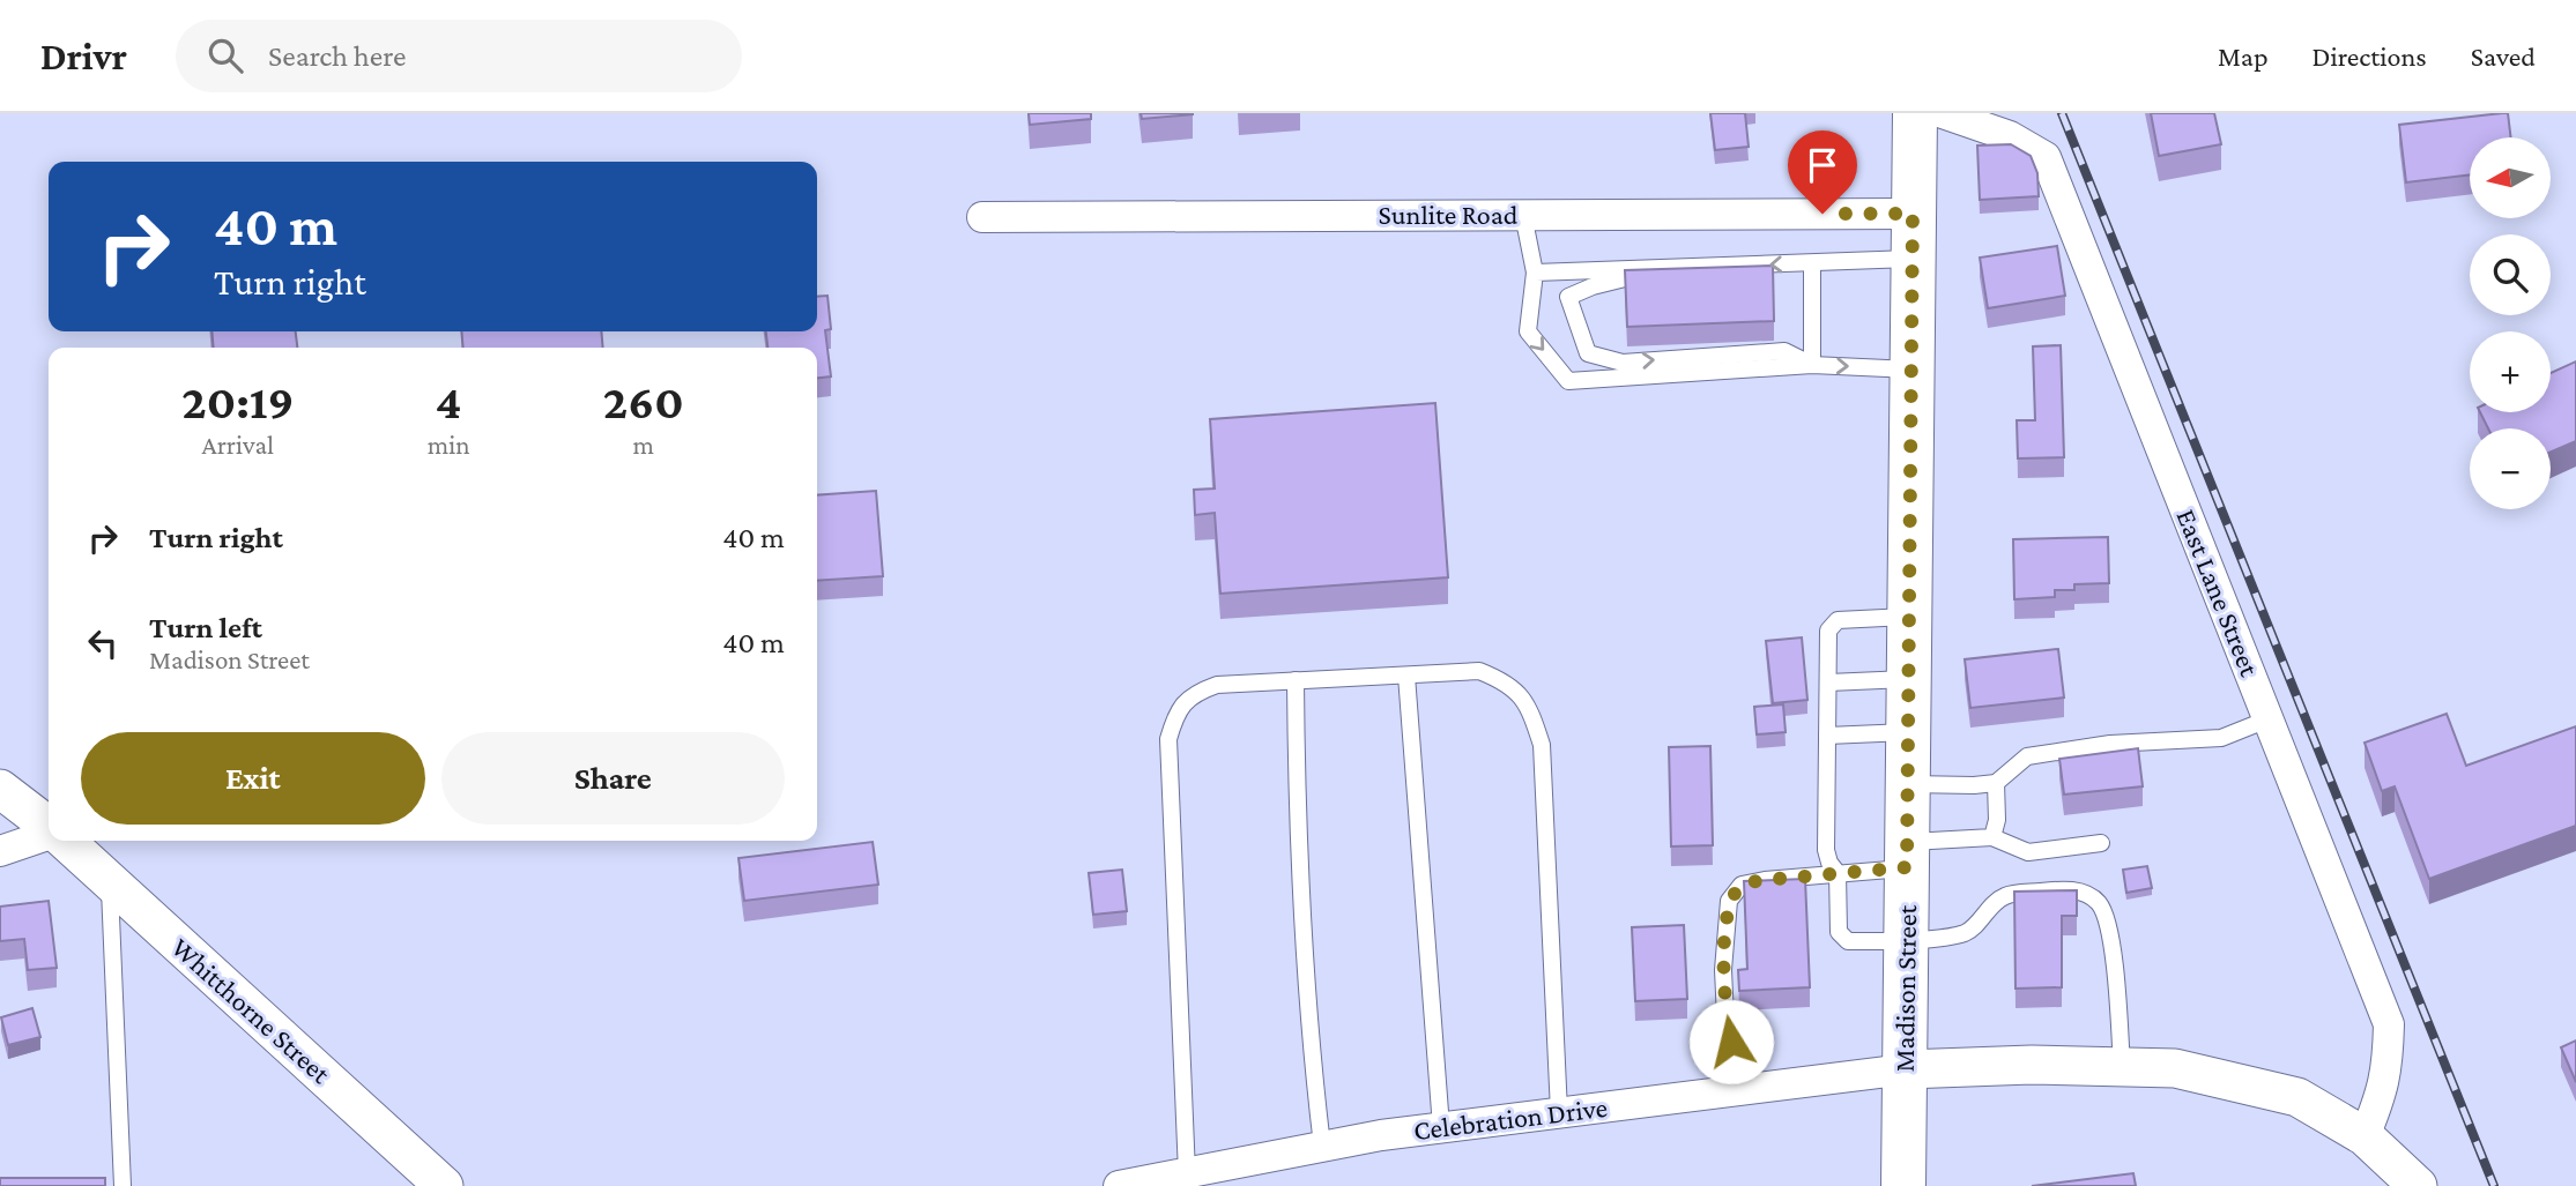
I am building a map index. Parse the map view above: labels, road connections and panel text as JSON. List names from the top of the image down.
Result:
{
  "streets": {
    "main road": ["Madison Street"],
    "street": [
      "Sunlite Road",
      "East Lane Street",
      "Whitthorne Street",
      "Celebration Drive"
    ]
  },
  "crossings": [
    ["Sunlite Road", "Madison Street"],
    ["Madison Street", "Celebration Drive"]
  ],
  "north": "left",
  "page": {
    "header": "Drivr",
    "search": "Search here",
    "nav": ["Map", "Directions", "Saved"],
    "map_buttons": ["+", "−"],
    "turn": ["40 m", "Turn right"],
    "eta": [
      "20:19",
      "Arrival",
      "4",
      "min",
      "260",
      "m"
    ],
    "list": [
      {
        "name": "Turn right",
        "value": "40 m"
      },
      {
        "name": "Turn left",
        "note": "Madison Street",
        "value": "40 m"
      }
    ],
    "buttons": ["Exit", "Share"]
  }
}
